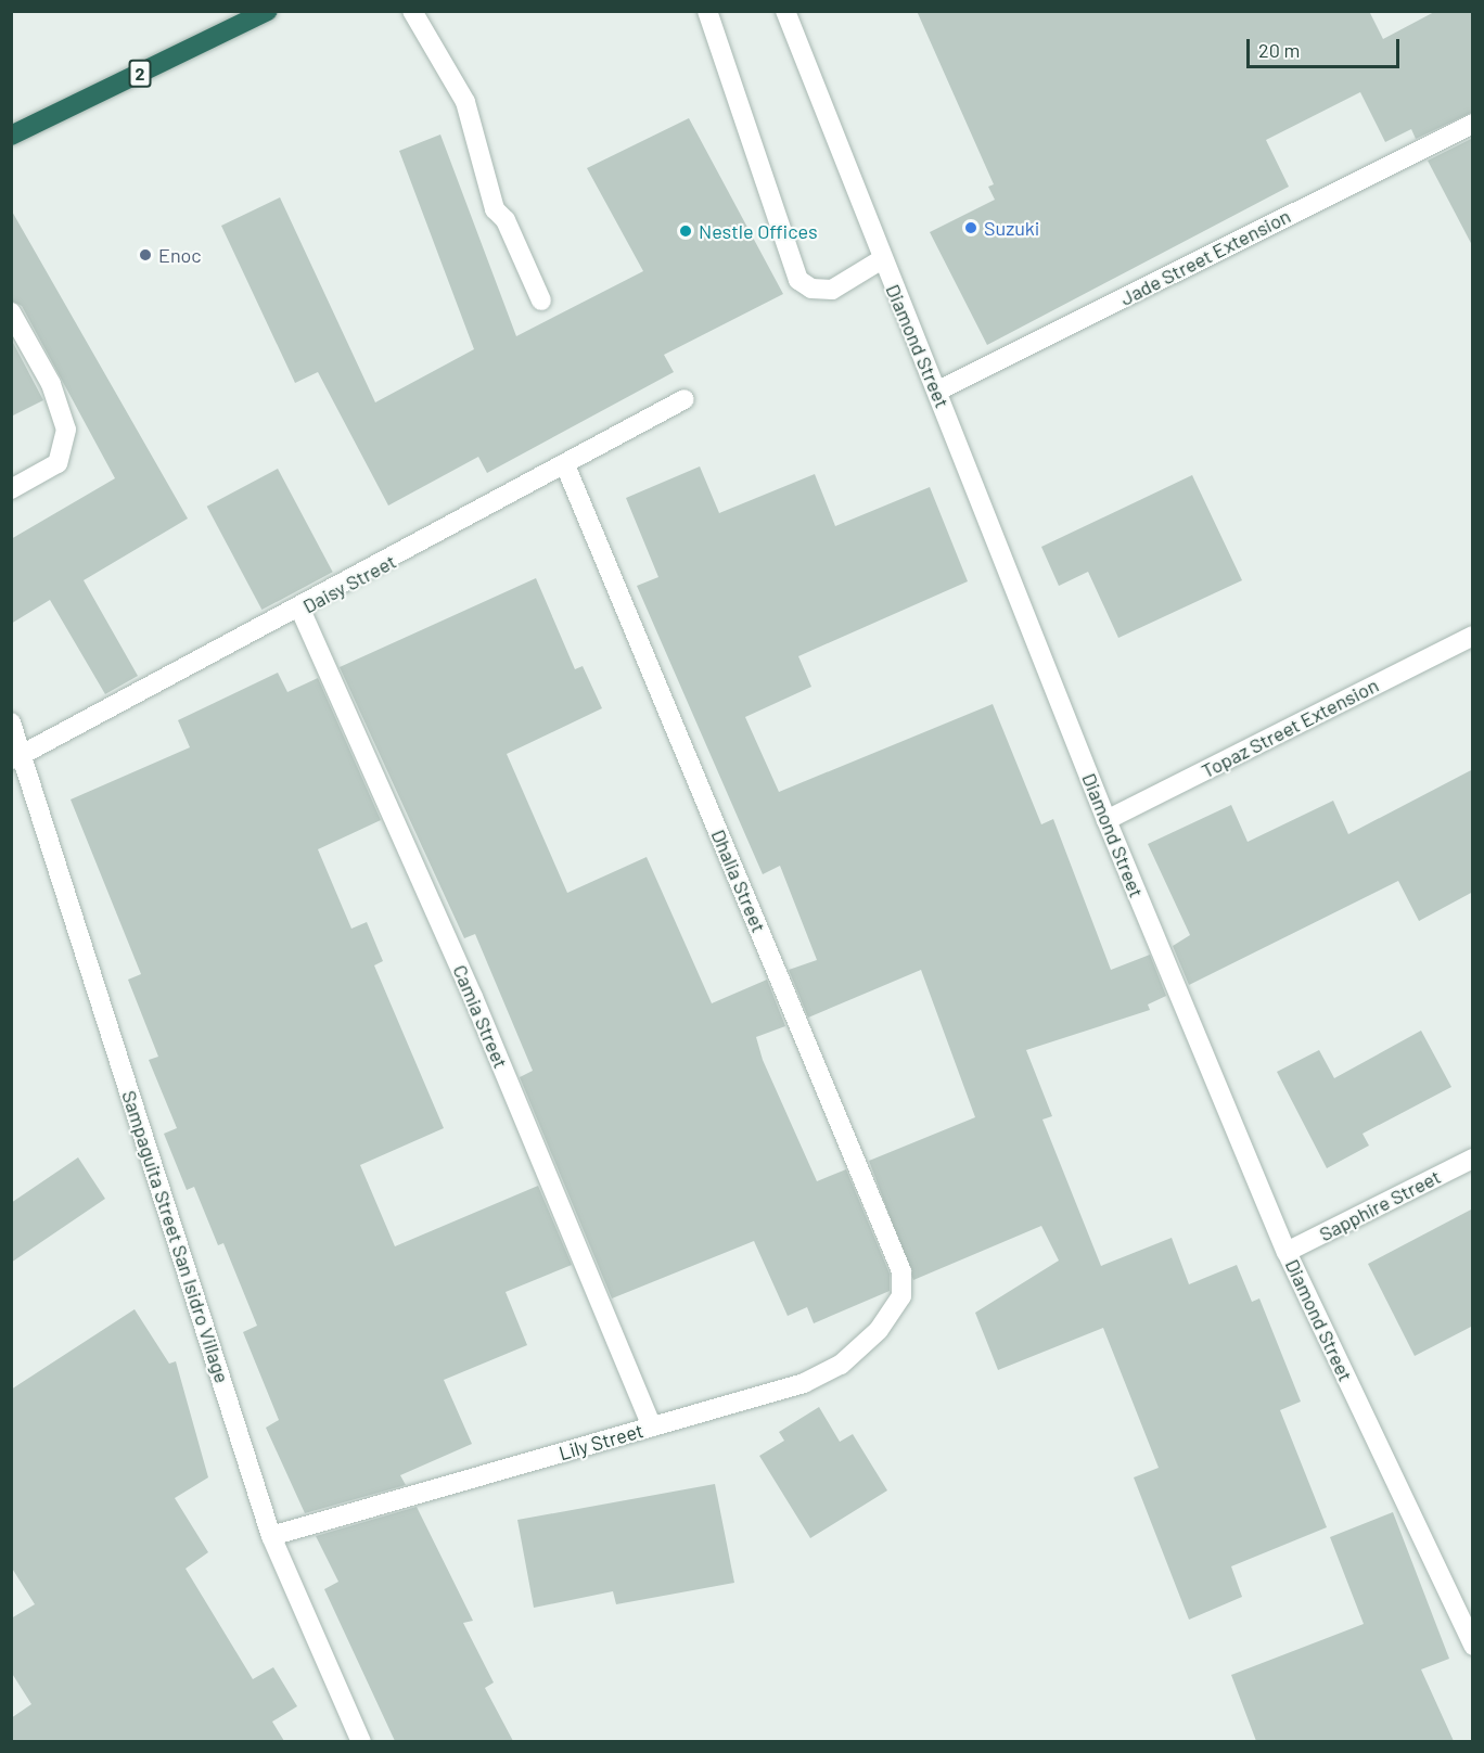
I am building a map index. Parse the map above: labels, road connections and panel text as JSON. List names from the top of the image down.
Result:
{
  "streets": {
    "highway": ["2"],
    "street": [
      "Jade Street Extension",
      "Diamond Street",
      "Daisy Street",
      "Topaz Street Extension",
      "Dhalia Street",
      "Camia Street",
      "Sapphire Street",
      "Sampaguita Street San Isidro Village",
      "Lily Street"
    ]
  },
  "crossings": [
    ["Jade Street Extension", "Diamond Street"],
    ["Diamond Street", "Topaz Street Extension"],
    ["Diamond Street", "Sapphire Street"],
    ["Daisy Street", "Dhalia Street"],
    ["Daisy Street", "Camia Street"],
    ["Daisy Street", "Sampaguita Street San Isidro Village"],
    ["Dhalia Street", "Lily Street"],
    ["Camia Street", "Lily Street"],
    ["Sampaguita Street San Isidro Village", "Lily Street"]
  ],
  "places": ["Suzuki", "Nestle Offices", "Enoc"],
  "scale_bar": "20 m"
}
